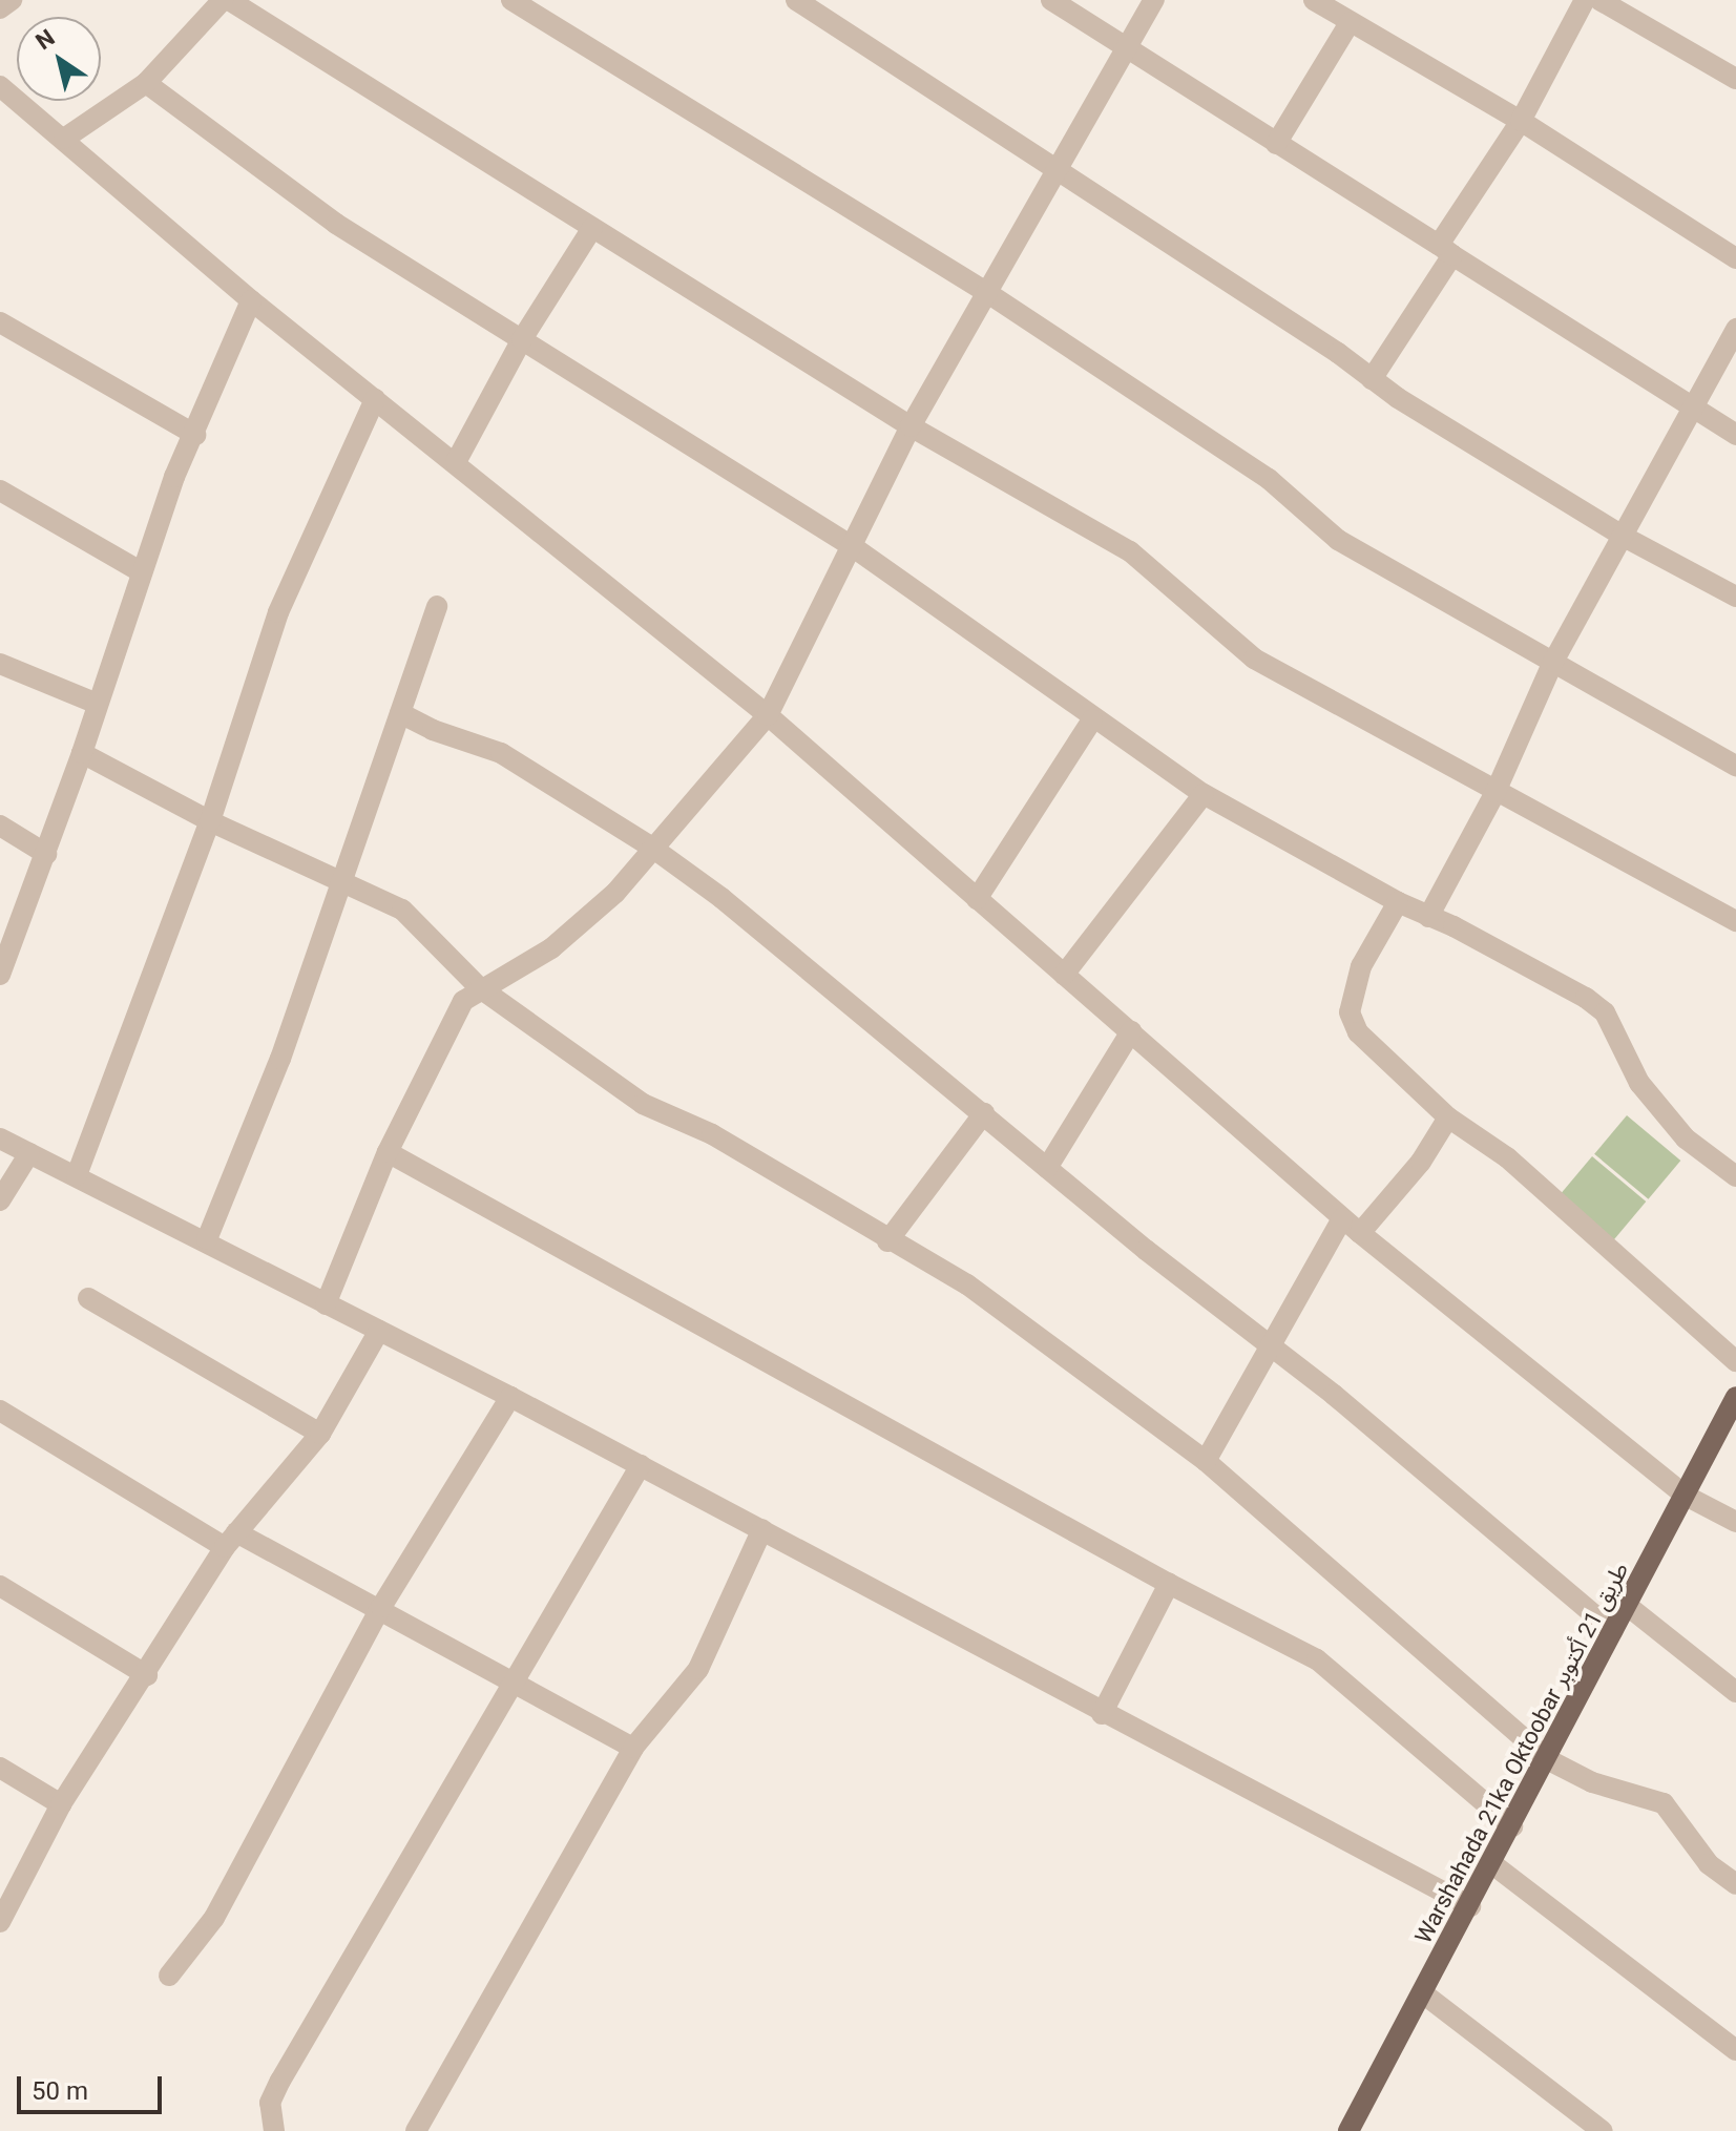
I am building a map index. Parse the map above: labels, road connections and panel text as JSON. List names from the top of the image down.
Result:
{
  "streets": {
    "main road": ["Warshahada 21ka Oktoobar طريق 21 أكتوبر"]
  },
  "scale_bar": "50 m",
  "north": "top left"
}
